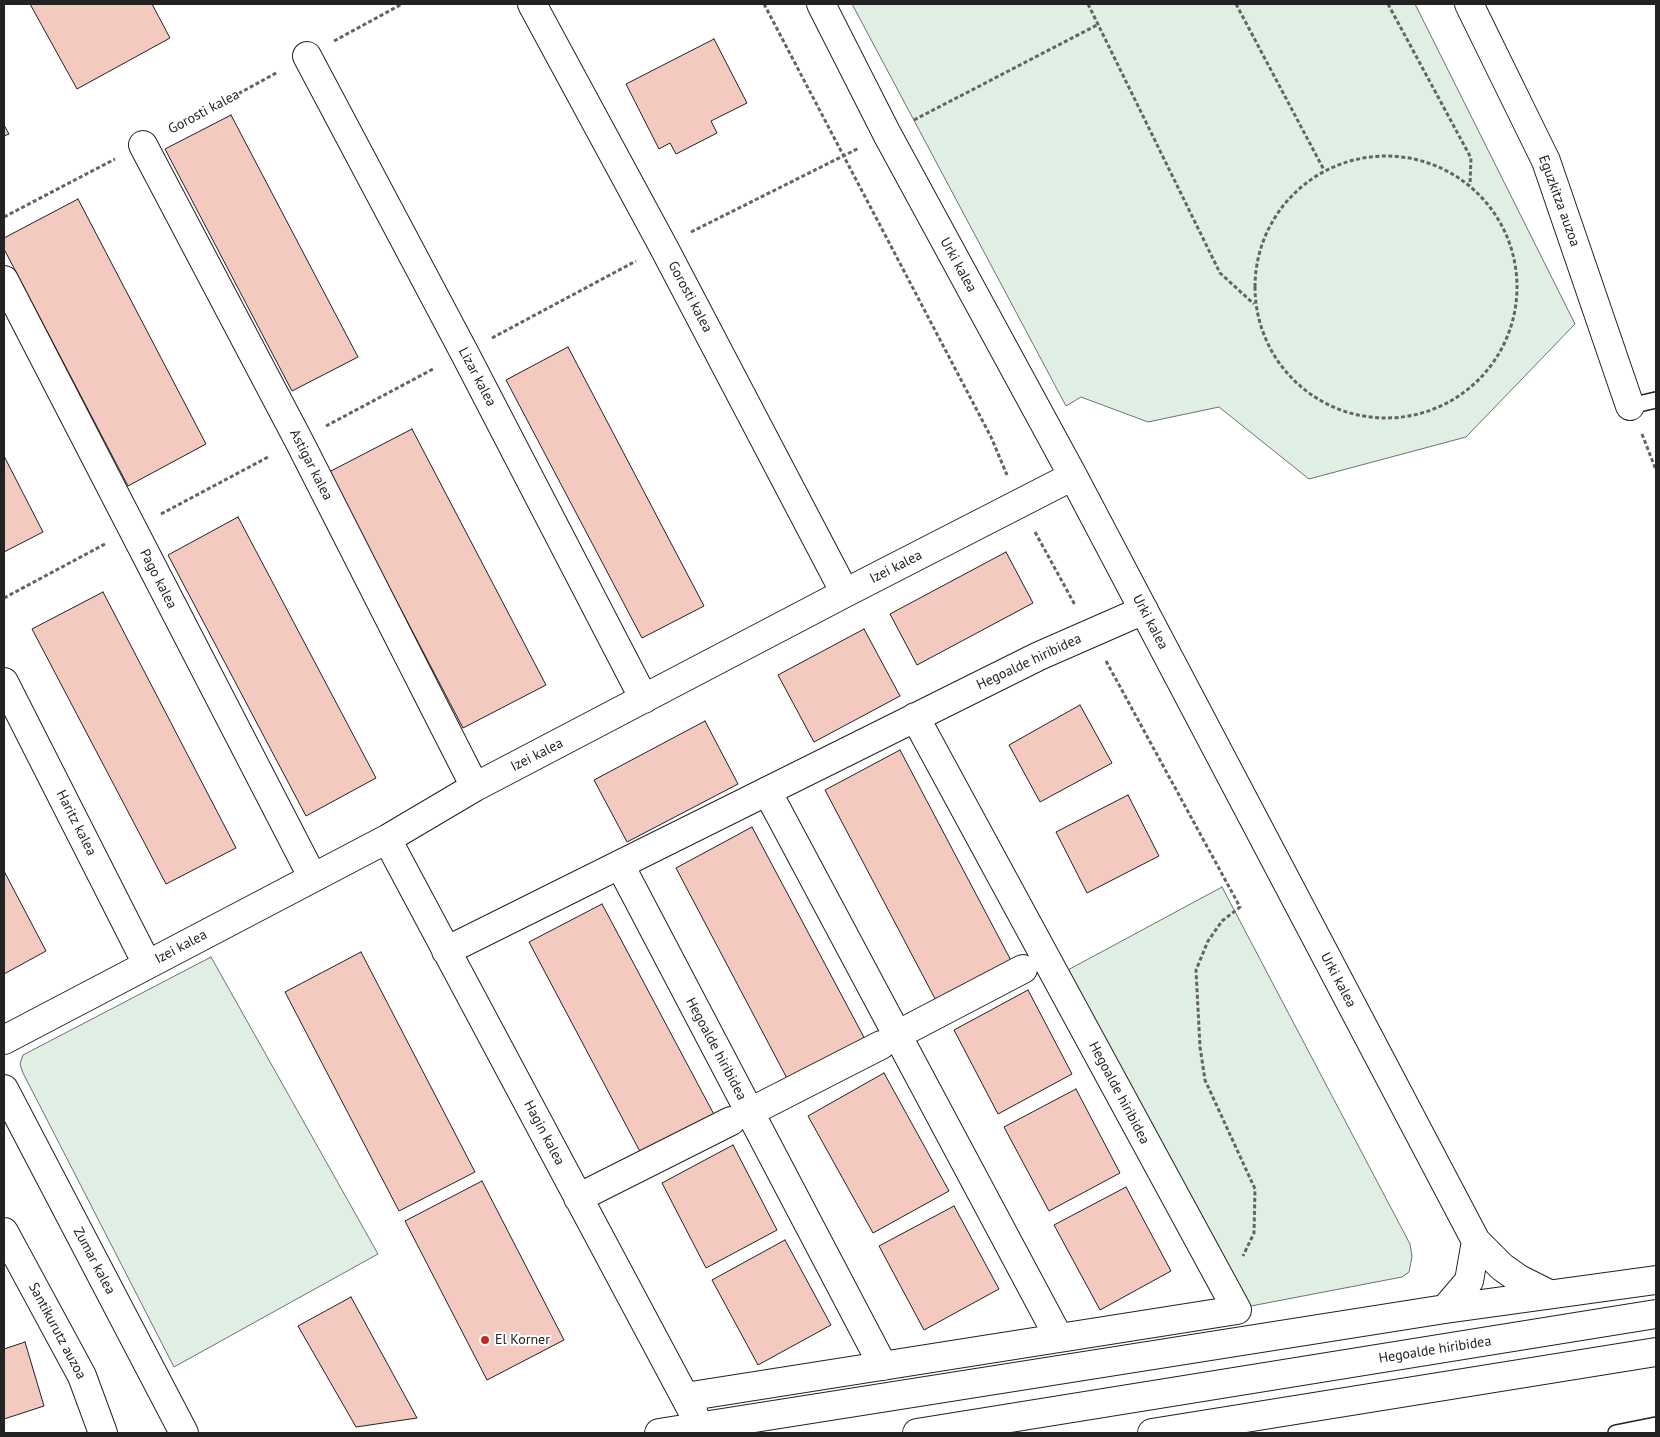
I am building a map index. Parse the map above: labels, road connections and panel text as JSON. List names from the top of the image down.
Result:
{
  "streets": {
    "street": [
      "Gorosti kalea",
      "Eguzkitza auzoa",
      "Urki kalea",
      "Lizar kalea",
      "Astigar kalea",
      "Izei kalea",
      "Pago kalea",
      "Hegoalde hiribidea",
      "Haritz kalea",
      "Hagin kalea",
      "Zumar kalea",
      "Santikurutz auzoa"
    ]
  },
  "crossings": [
    ["Gorosti kalea", "Lizar kalea"],
    ["Gorosti kalea", "Astigar kalea"],
    ["Gorosti kalea", "Izei kalea"],
    ["Urki kalea", "Izei kalea"],
    ["Urki kalea", "Hegoalde hiribidea"],
    ["Lizar kalea", "Izei kalea"],
    ["Astigar kalea", "Izei kalea"],
    ["Izei kalea", "Pago kalea"],
    ["Izei kalea", "Haritz kalea"],
    ["Izei kalea", "Hagin kalea"],
    ["Hegoalde hiribidea", "Hagin kalea"]
  ],
  "places": ["El Korner"]
}
